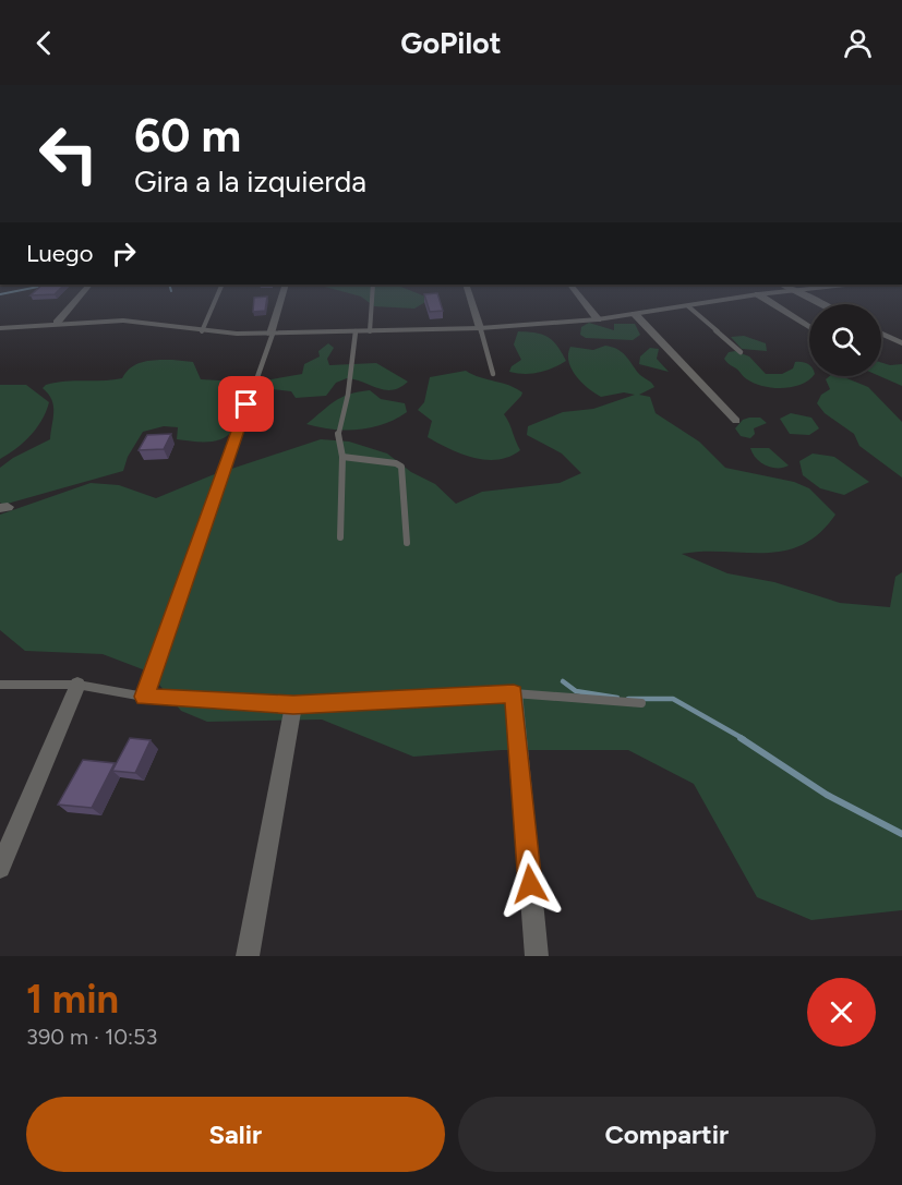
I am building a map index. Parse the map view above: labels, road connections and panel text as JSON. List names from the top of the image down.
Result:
{
  "page": {
    "header": "GoPilot",
    "turn": ["60 m", "Gira a la izquierda"],
    "then": "Luego",
    "heading": ["1 min", "390 m · 10:53"],
    "buttons": ["Salir", "Compartir"]
  }
}
